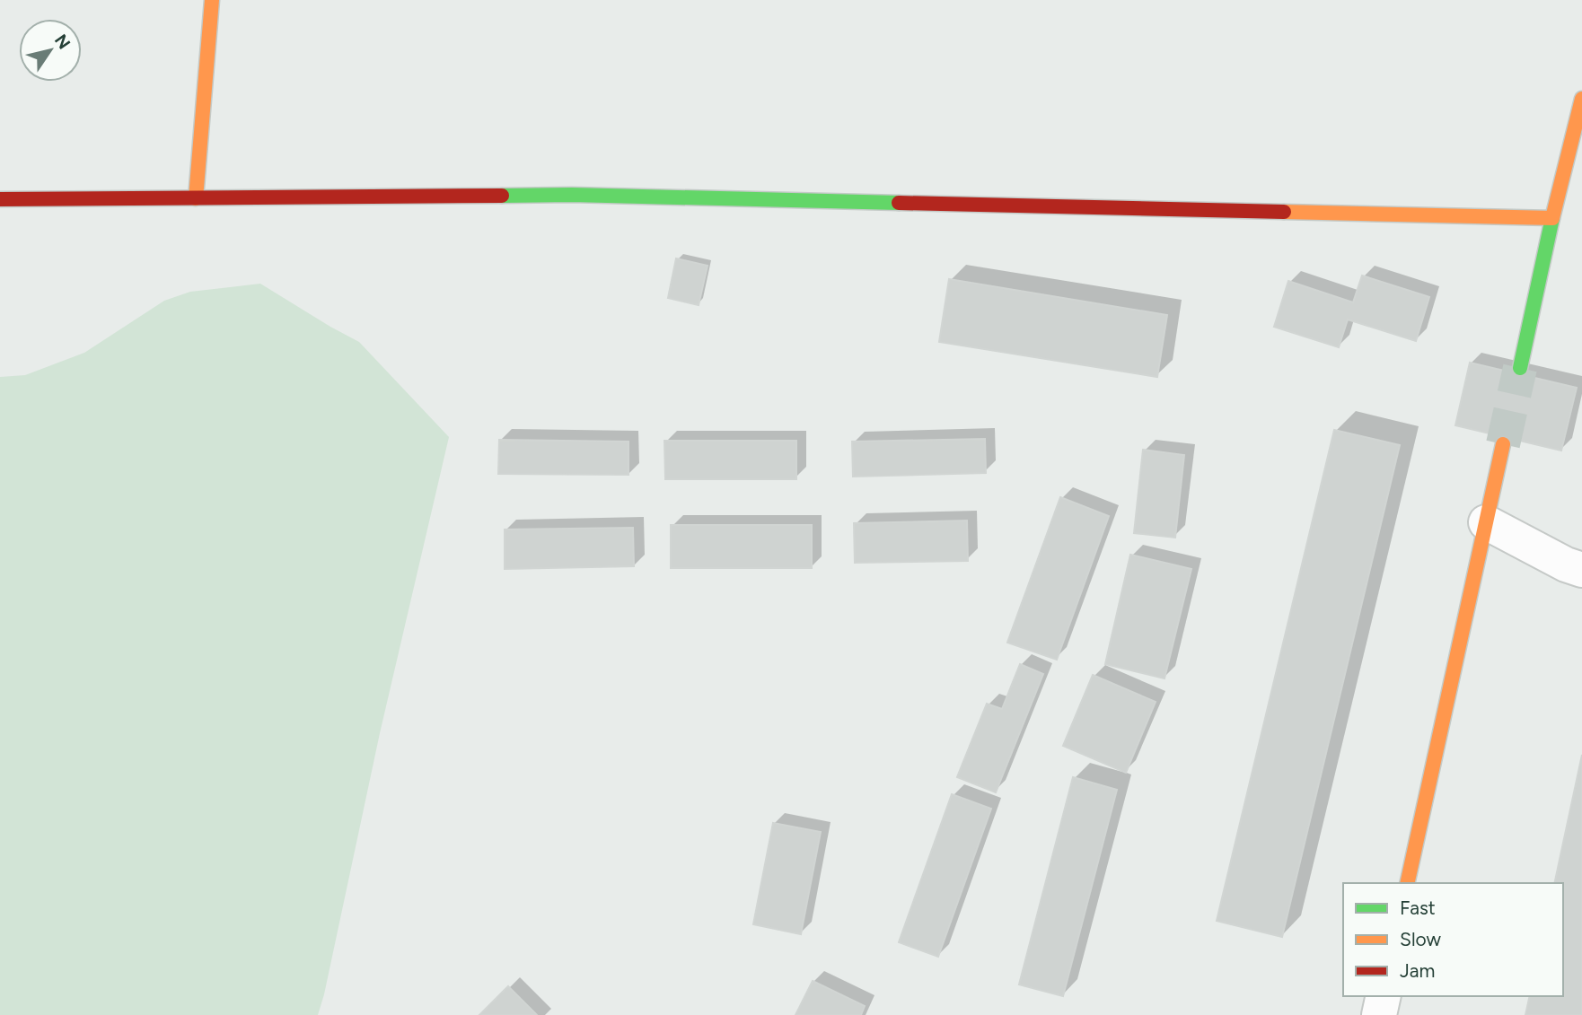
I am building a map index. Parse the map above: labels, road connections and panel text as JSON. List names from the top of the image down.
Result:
{
  "legend": ["Fast", "Slow", "Jam"],
  "north": "top right"
}
